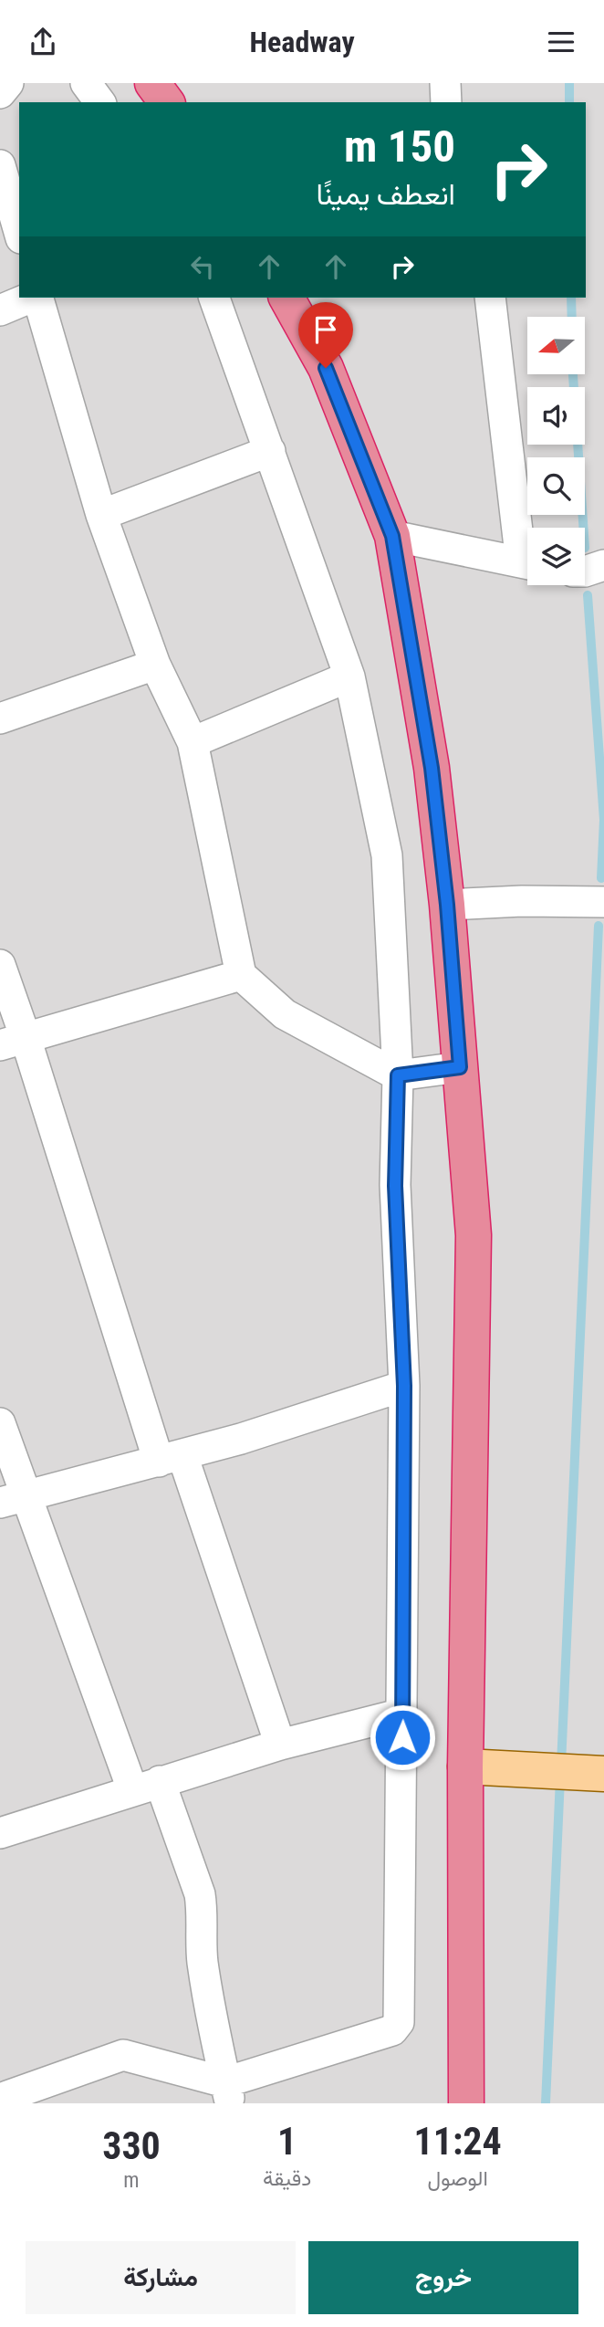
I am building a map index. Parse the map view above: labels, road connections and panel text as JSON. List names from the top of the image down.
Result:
{
  "north": "left",
  "page": {
    "header": "Headway",
    "turn": ["150 m", "انعطف يمينًا"],
    "eta": [
      "11:24",
      "الوصول",
      "1",
      "دقيقة",
      "330",
      "m"
    ],
    "buttons": ["خروج", "مشاركة"]
  }
}
